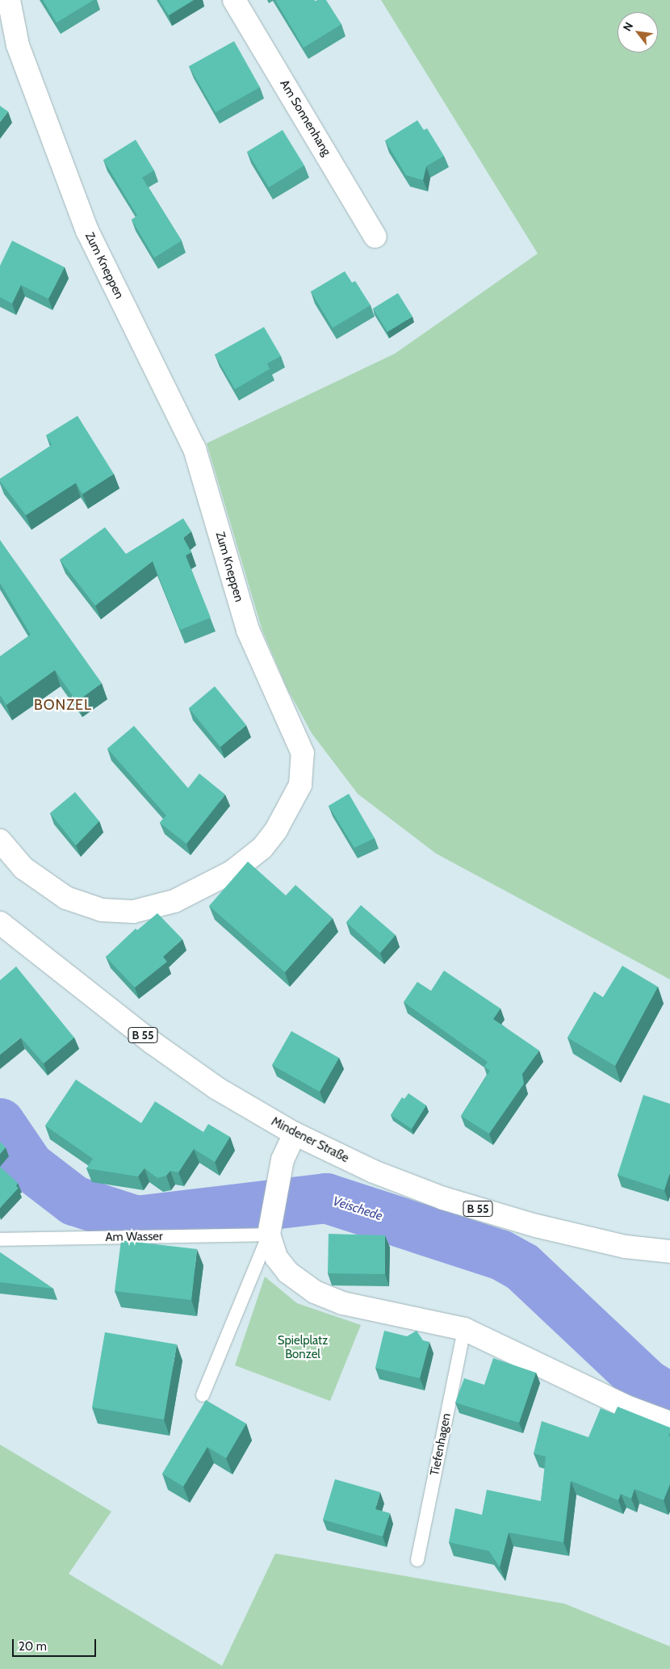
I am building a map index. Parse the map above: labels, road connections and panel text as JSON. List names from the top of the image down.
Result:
{
  "streets": {
    "street": [
      "Am Sonnenhang",
      "Zum Kneppen",
      "B 55",
      "Mindener Straße"
    ],
    "lane": ["Am Wasser", "Tiefenhagen"]
  },
  "districts": ["BONZEL"],
  "water": ["Veischede"],
  "parks": ["Spielplatz Bonzel"],
  "scale_bar": "20 m",
  "north": "top left"
}
